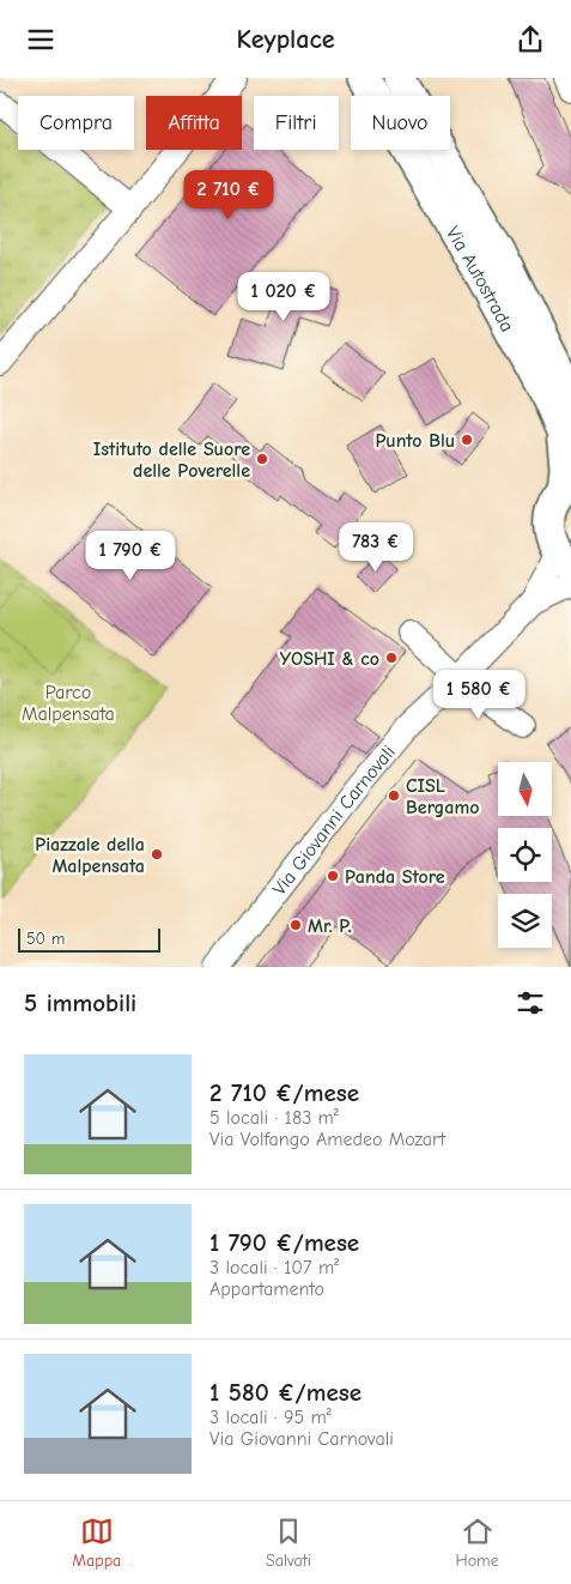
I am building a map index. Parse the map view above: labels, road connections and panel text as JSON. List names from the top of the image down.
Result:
{
  "streets": {
    "main road": ["Via Autostrada"],
    "street": ["Via Giovanni Carnovali"]
  },
  "crossings": [
    ["Via Autostrada", "Via Giovanni Carnovali"]
  ],
  "parks": ["Parco Malpensata"],
  "places": [
    "Punto Blu",
    "Istituto delle Suore delle Poverelle",
    "YOSHI & co",
    "CISL Bergamo",
    "Piazzale della Malpensata",
    "Panda Store",
    "Mr. P."
  ],
  "scale_bar": "50 m",
  "north": "bottom",
  "page": {
    "header": "Keyplace",
    "chip": [
      "Compra",
      "Affitta",
      "Filtri",
      "Nuovo"
    ],
    "price": [
      "2 710 €",
      "1 020 €",
      "783 €",
      "1 790 €",
      "1 580 €"
    ],
    "scale": "50 m",
    "heading": "5 immobili",
    "list": [
      {
        "name": "2 710 €/mese",
        "note": "5 locali · 183 m² · Via Volfango Amedeo Mozart"
      },
      {
        "name": "1 790 €/mese",
        "note": "3 locali · 107 m² · Appartamento"
      },
      {
        "name": "1 580 €/mese",
        "note": "3 locali · 95 m² · Via Giovanni Carnovali"
      }
    ],
    "tabs": ["Mappa", "Salvati", "Home"]
  }
}
